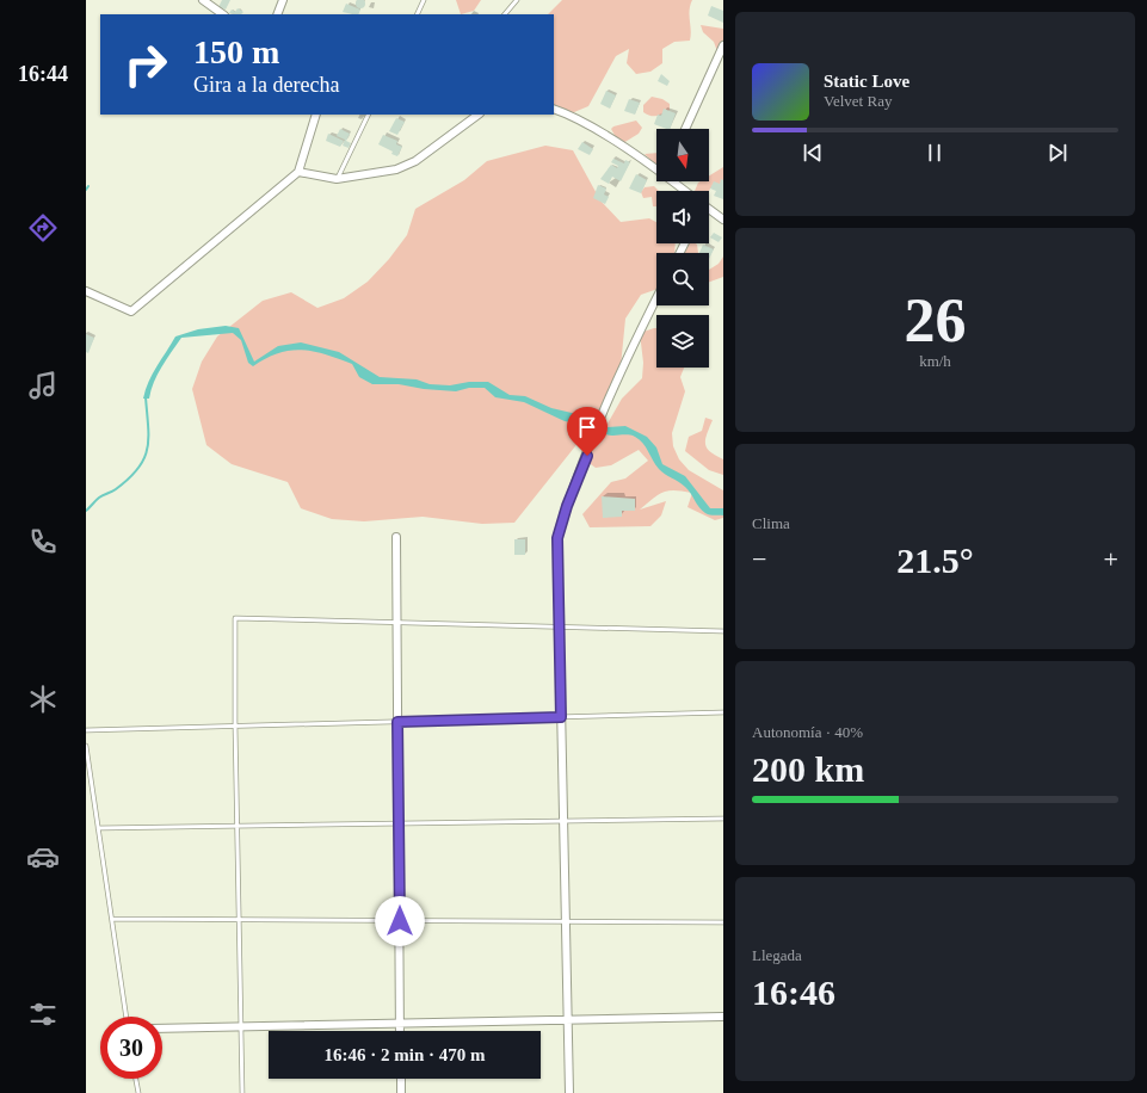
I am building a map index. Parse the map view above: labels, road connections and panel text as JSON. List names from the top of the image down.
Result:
{
  "north": "bottom",
  "page": {
    "tabs": "16:44",
    "turn": ["150 m", "Gira a la derecha"],
    "song": ["Static Love", "Velvet Ray"],
    "tile": [
      ["26", "km/h"],
      "Clima",
      ["Autonomía · 40%", "200 km"],
      ["Llegada", "16:46"]
    ],
    "heat": ["−", "21.5°", "+"],
    "limit": "30",
    "trip": "16:46 · 2 min · 470 m"
  }
}
